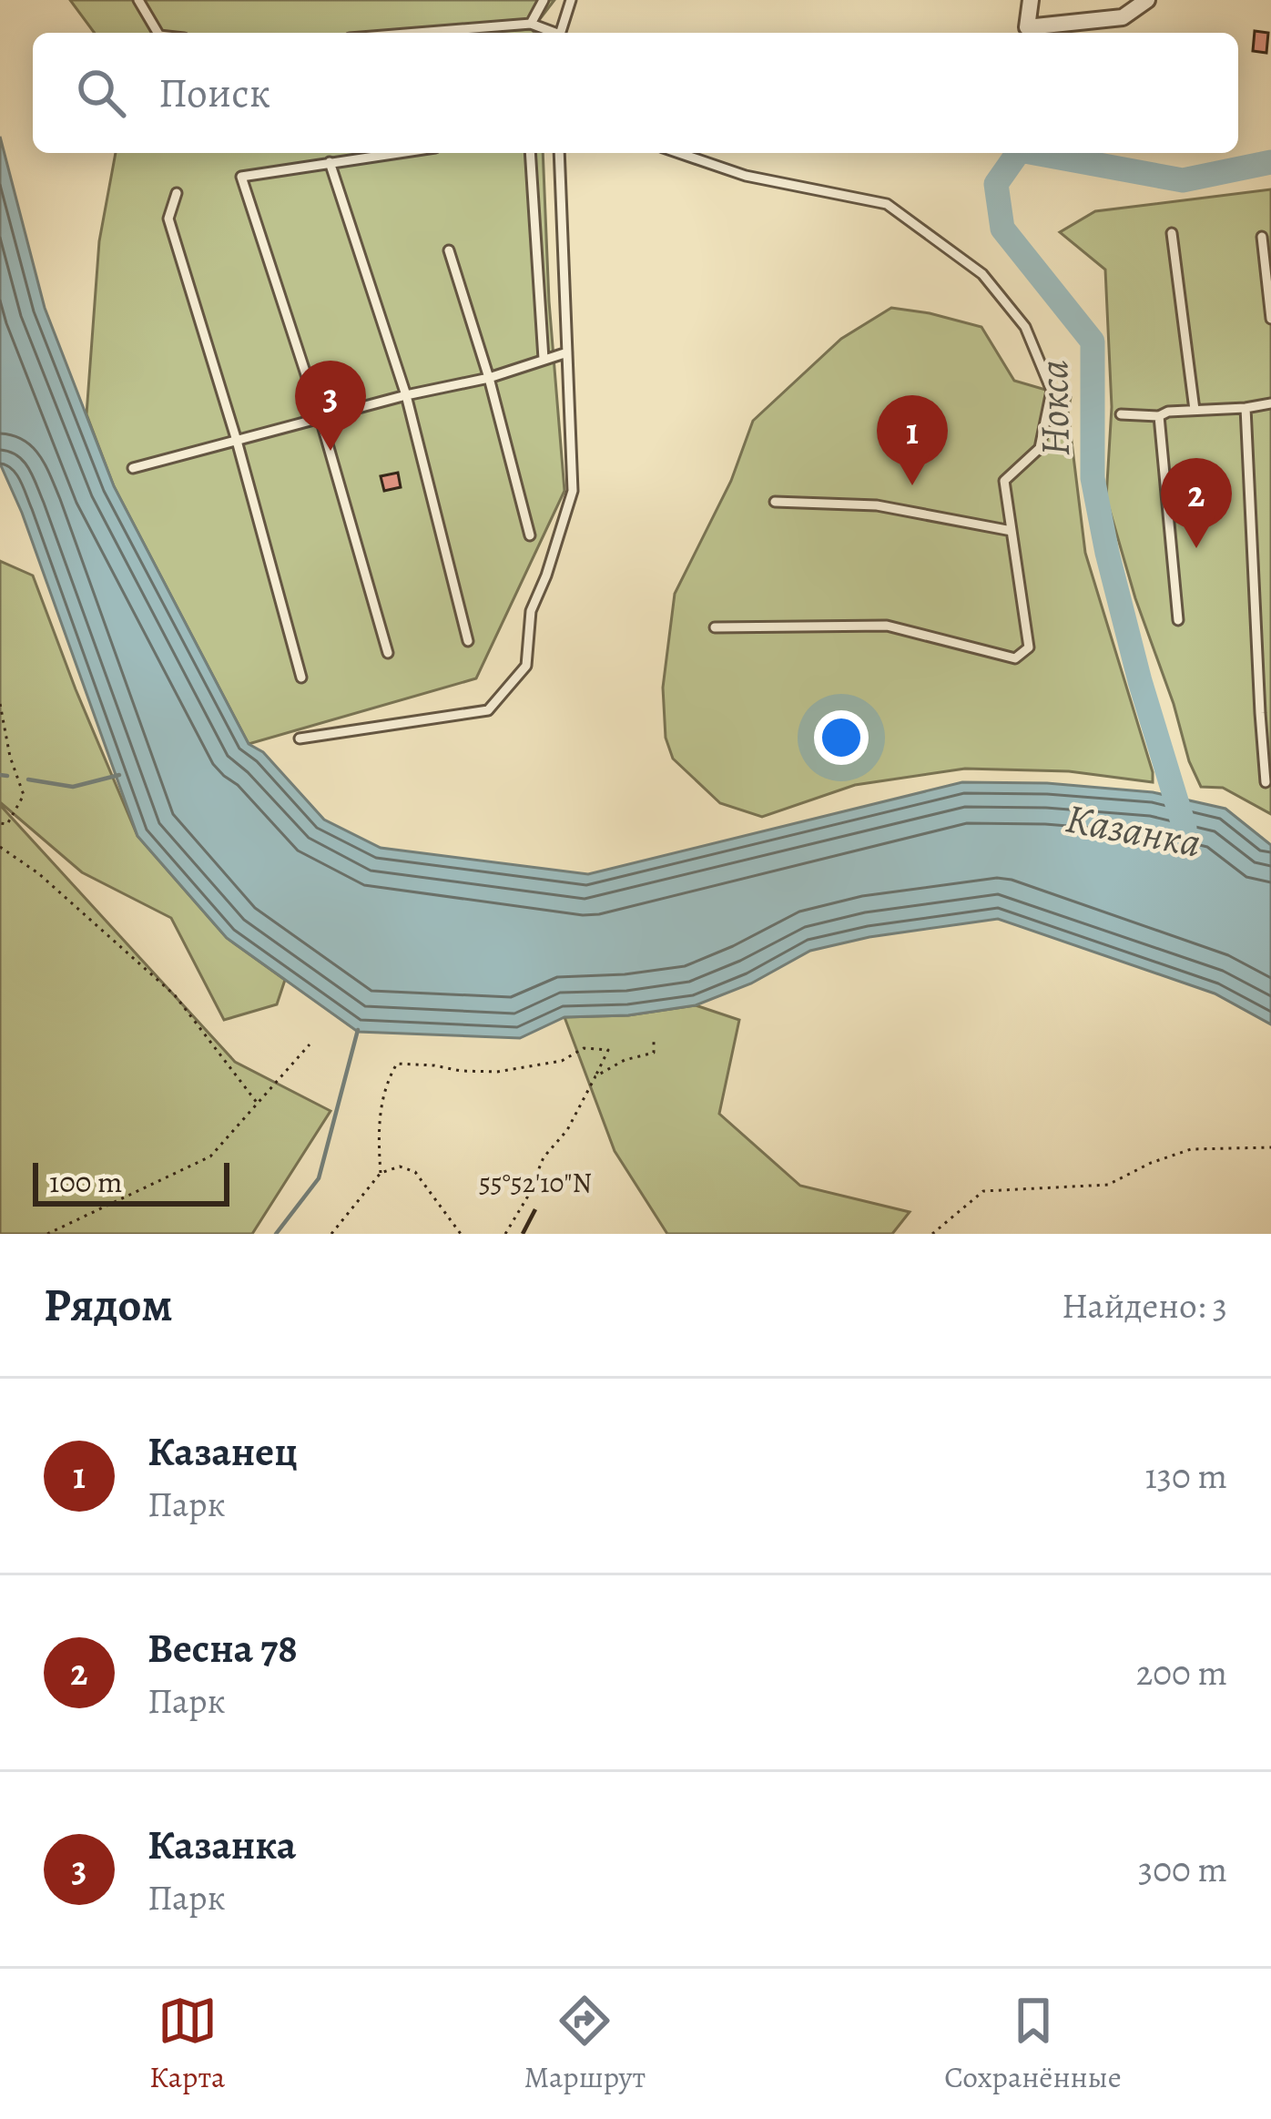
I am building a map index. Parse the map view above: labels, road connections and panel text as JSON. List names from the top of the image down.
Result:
{
  "water": ["Нокса", "Казанка"],
  "scale_bar": "100 m",
  "page": {
    "search": "Поиск",
    "pins": ["3", "1", "2"],
    "scale": "100 m",
    "heading": ["Рядом", "Найдено: 3"],
    "list": [
      {
        "mark": "1",
        "name": "Казанец",
        "note": "Парк",
        "value": "130 m"
      },
      {
        "mark": "2",
        "name": "Весна 78",
        "note": "Парк",
        "value": "200 m"
      },
      {
        "mark": "3",
        "name": "Казанка",
        "note": "Парк",
        "value": "300 m"
      }
    ],
    "nav": ["Карта", "Маршрут", "Сохранённые"]
  },
  "coordinates": ["55°52'10\"N"]
}
